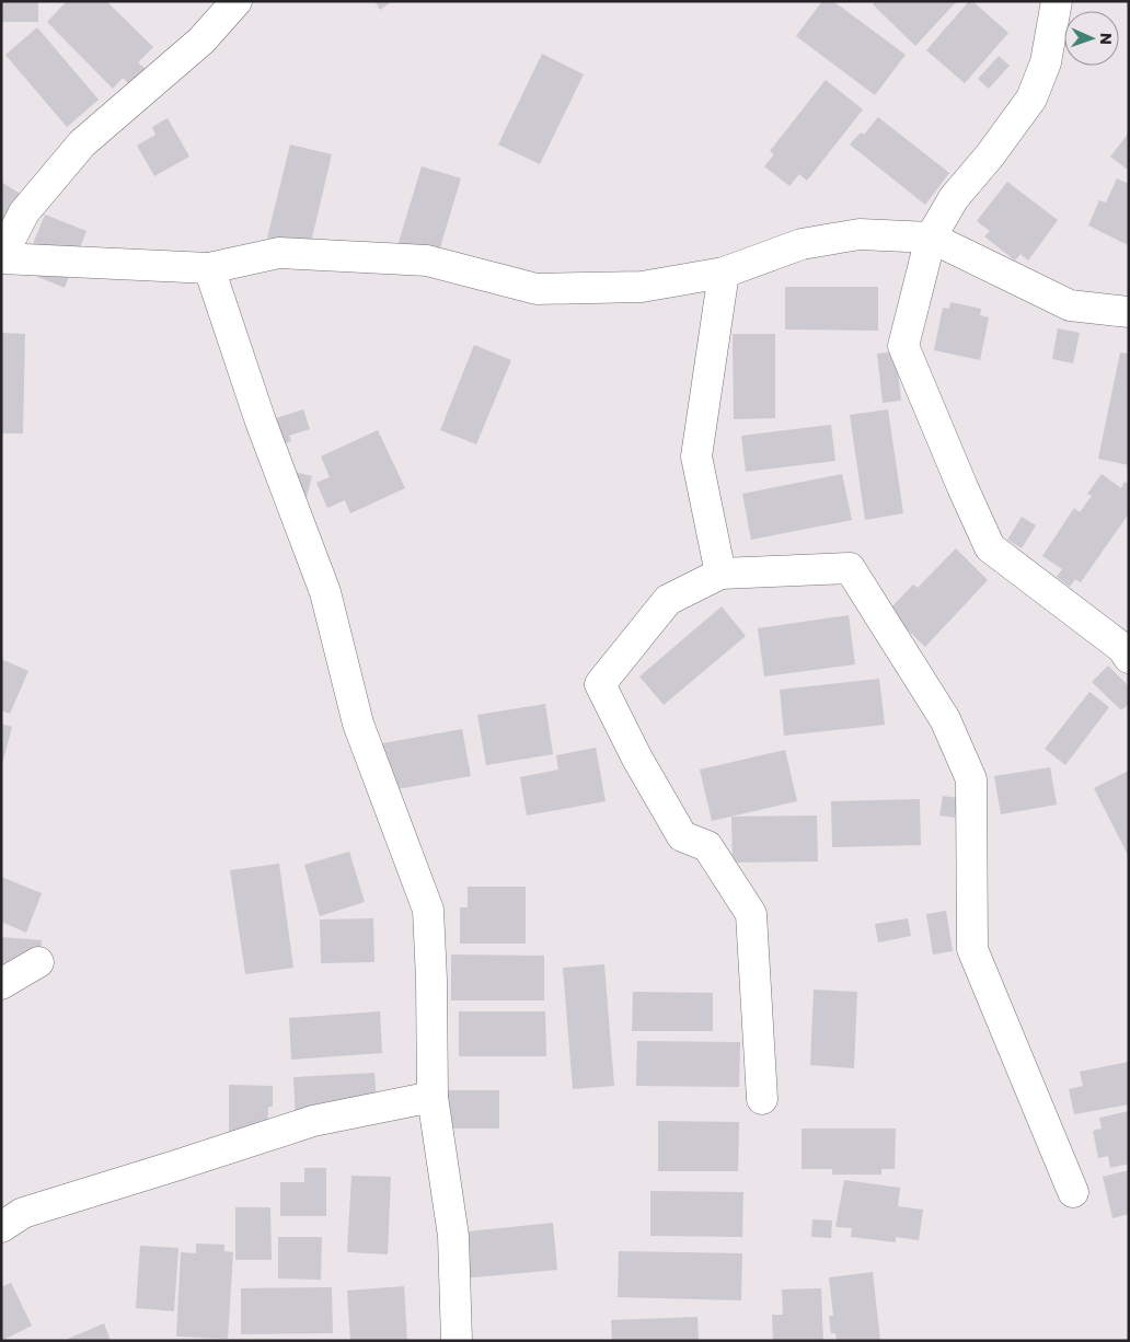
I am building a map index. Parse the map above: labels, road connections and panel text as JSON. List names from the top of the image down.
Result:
{
  "north": "right"
}
